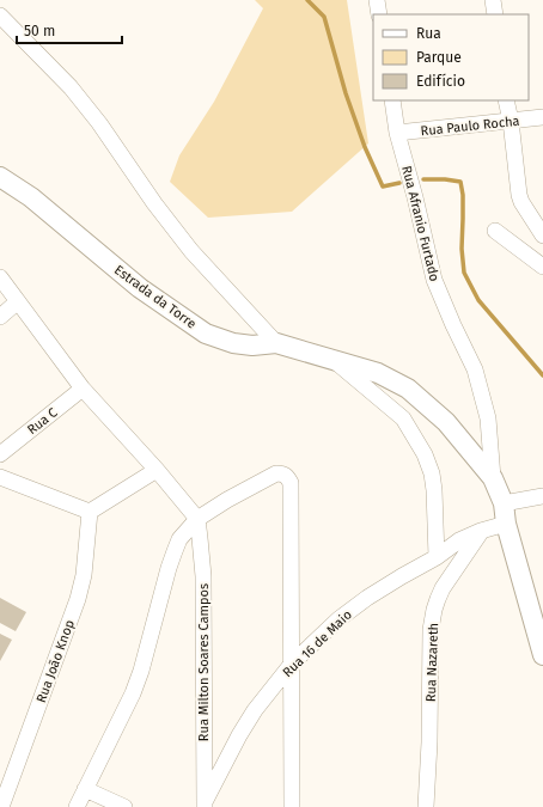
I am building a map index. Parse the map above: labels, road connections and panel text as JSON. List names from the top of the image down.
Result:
{
  "streets": {
    "street": [
      "Rua Paulo Rocha",
      "Rua Afranio Furtado",
      "Estrada da Torre",
      "Rua C",
      "Rua 16 de Maio",
      "Rua João Knop",
      "Rua Milton Soares Campos",
      "Rua Nazareth"
    ]
  },
  "crossings": [
    ["Rua Paulo Rocha", "Rua Afranio Furtado"],
    ["Rua Afranio Furtado", "Estrada da Torre"],
    ["Estrada da Torre", "Rua 16 de Maio"],
    ["Rua 16 de Maio", "Rua Milton Soares Campos"],
    ["Rua 16 de Maio", "Rua Nazareth"]
  ],
  "legend": ["Rua", "Parque", "Edifício"],
  "scale_bar": "50 m"
}
